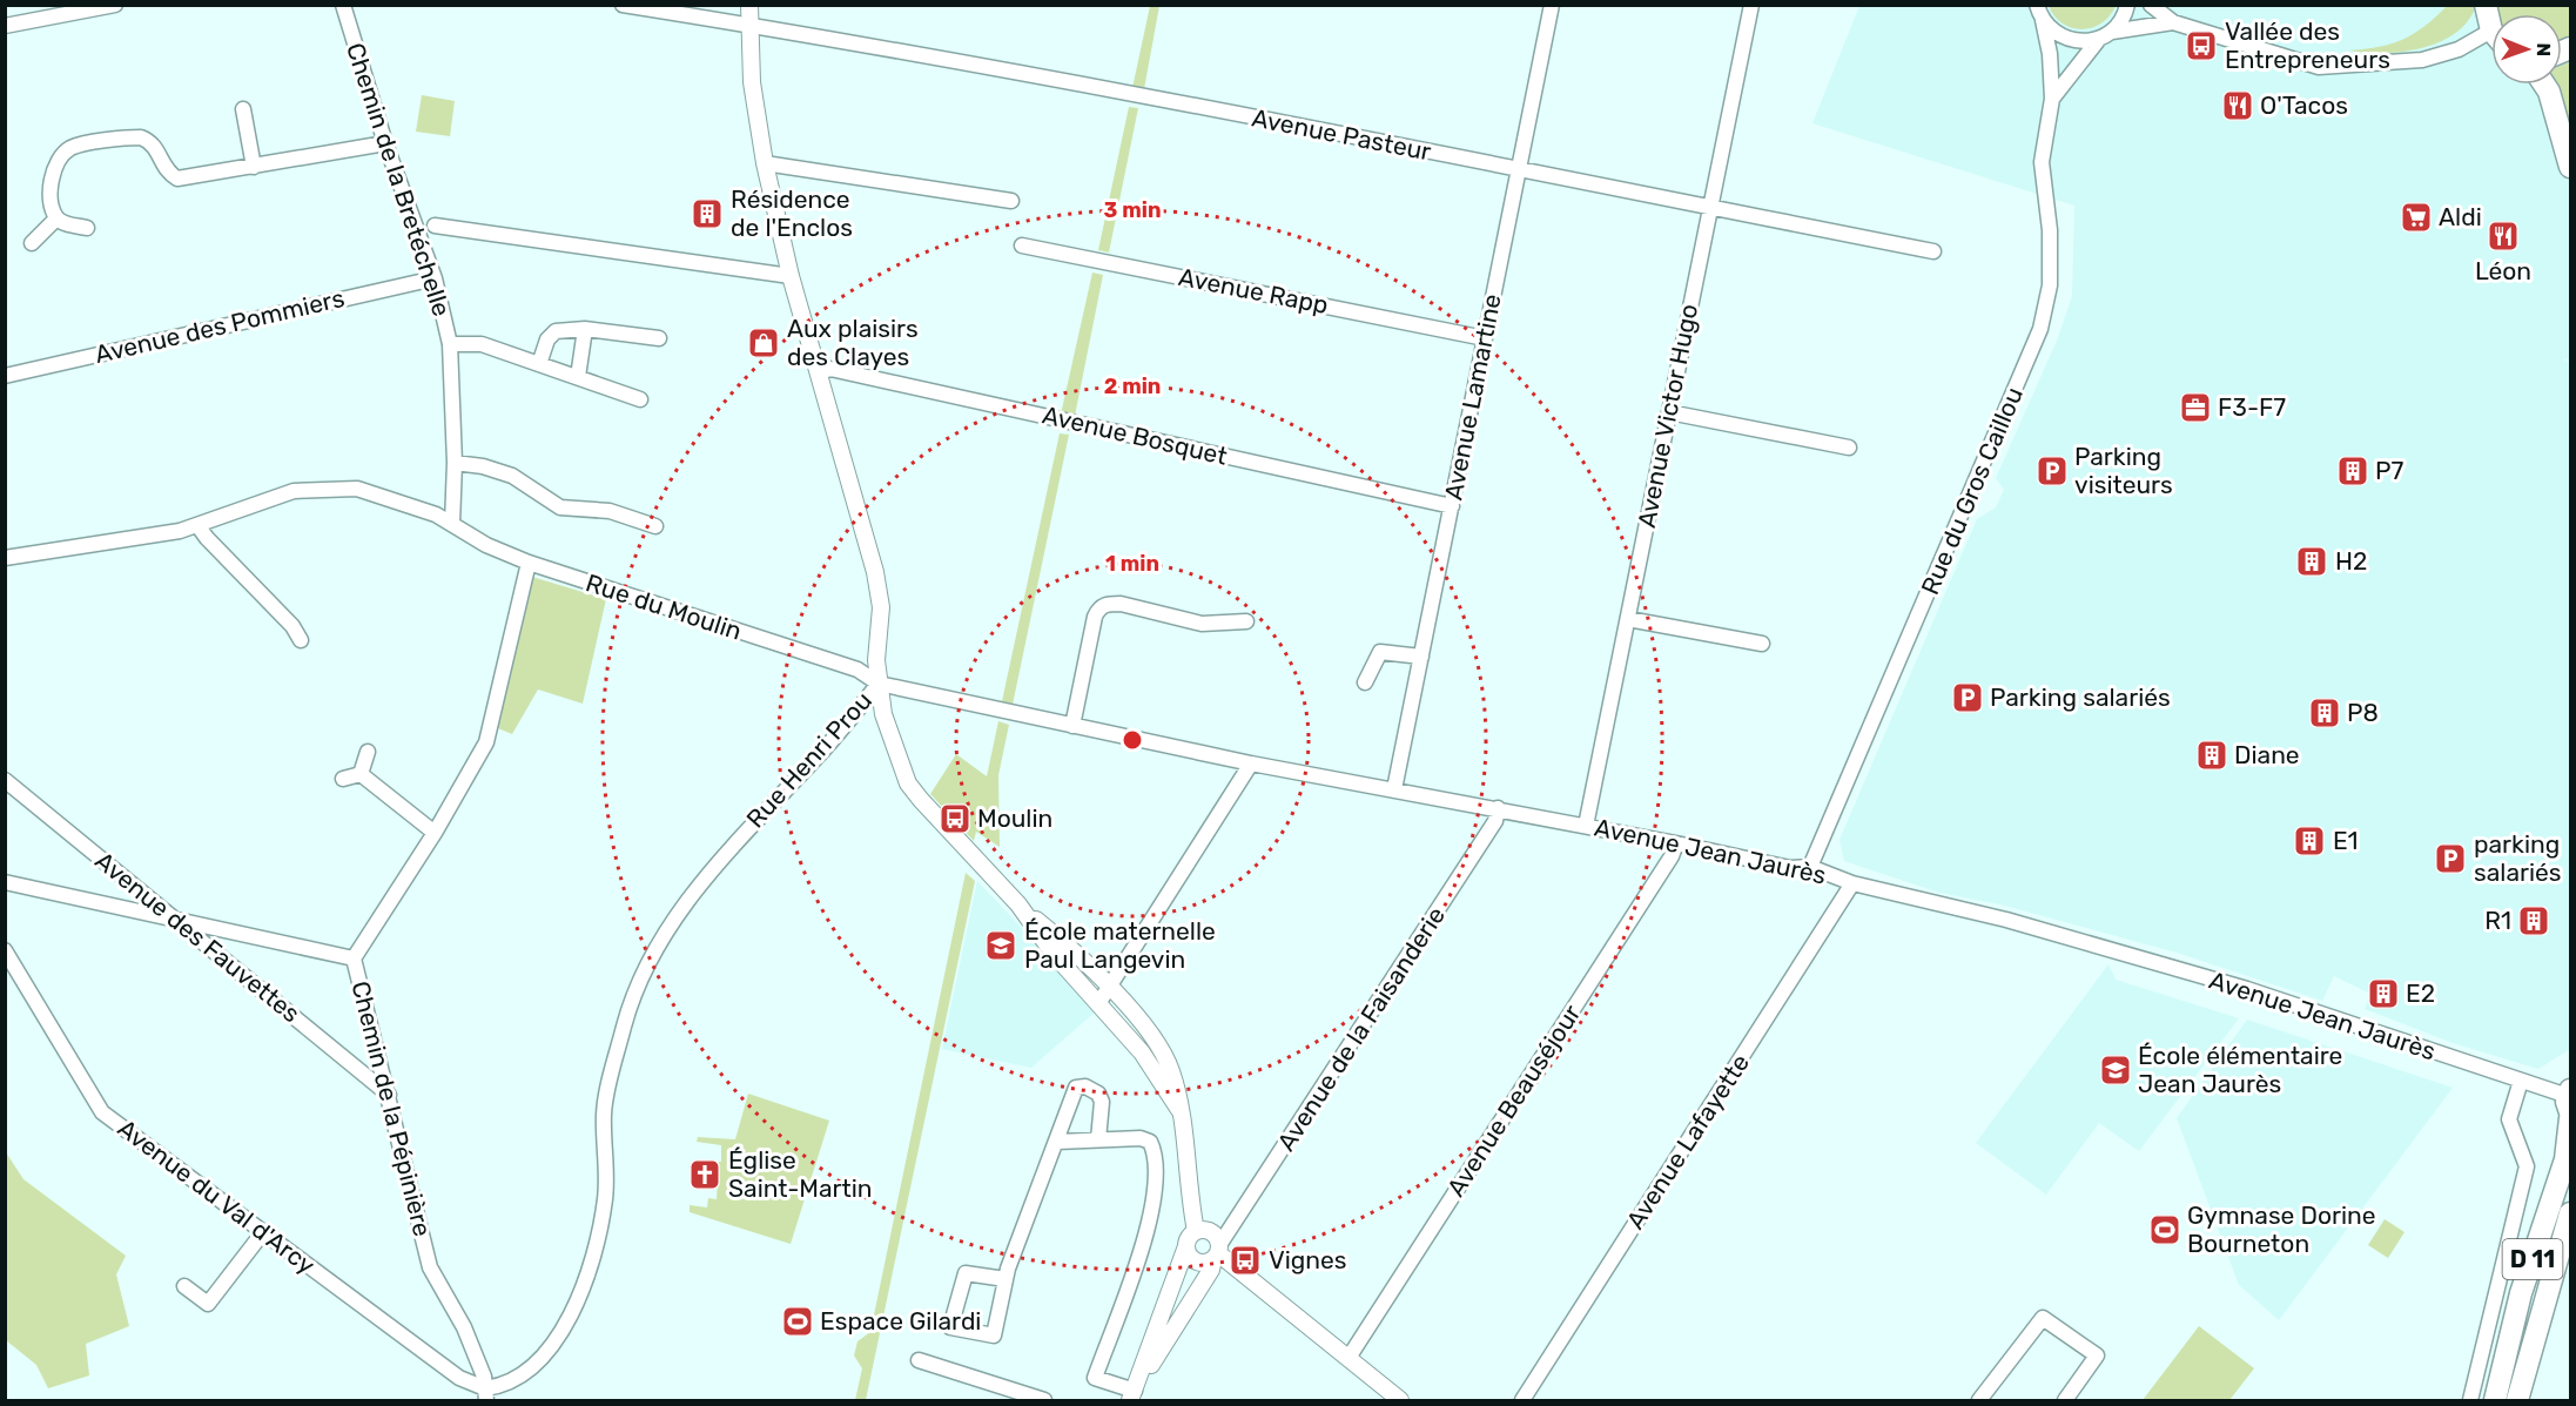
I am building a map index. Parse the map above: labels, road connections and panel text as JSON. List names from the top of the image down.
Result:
{
  "streets": {
    "main road": ["D 11"],
    "street": [
      "Avenue Pasteur",
      "Chemin de la Bretéchelle",
      "Avenue Rapp",
      "Avenue des Pommiers",
      "Avenue Lamartine",
      "Avenue Victor Hugo",
      "Avenue Bosquet",
      "Rue du Gros Caillou",
      "Rue du Moulin",
      "Rue Henri Prou",
      "Avenue Jean Jaurès",
      "Avenue des Fauvettes",
      "Avenue de la Faisanderie",
      "Avenue Beauséjour",
      "Chemin de la Pépinière",
      "Avenue Lafayette",
      "Avenue du Val d'Arcy"
    ]
  },
  "crossings": [
    ["Avenue Pasteur", "Avenue Lamartine"],
    ["Avenue Pasteur", "Avenue Victor Hugo"],
    ["Avenue Pasteur", "Rue Henri Prou"],
    ["Chemin de la Bretéchelle", "Avenue des Pommiers"],
    ["Chemin de la Bretéchelle", "Rue du Moulin"],
    ["Avenue Rapp", "Avenue Lamartine"],
    ["Avenue Lamartine", "Avenue Bosquet"],
    ["Avenue Lamartine", "Avenue Jean Jaurès"],
    ["Avenue Victor Hugo", "Avenue Jean Jaurès"],
    ["Avenue Bosquet", "Rue Henri Prou"],
    ["Rue du Gros Caillou", "Avenue Jean Jaurès"],
    ["Rue du Moulin", "Rue Henri Prou"],
    ["Rue du Moulin", "Avenue Jean Jaurès"],
    ["Rue du Moulin", "Chemin de la Pépinière"],
    ["Rue Henri Prou", "Avenue Jean Jaurès"],
    ["Rue Henri Prou", "Chemin de la Pépinière"],
    ["Rue Henri Prou", "Avenue du Val d'Arcy"],
    ["Avenue Jean Jaurès", "Avenue de la Faisanderie"],
    ["Avenue Jean Jaurès", "Avenue Beauséjour"],
    ["Avenue Jean Jaurès", "Avenue Lafayette"],
    ["Avenue Jean Jaurès", "D 11"],
    ["Avenue des Fauvettes", "Chemin de la Pépinière"],
    ["Chemin de la Pépinière", "Avenue du Val d'Arcy"]
  ],
  "places": {
    "bus stop": ["Vallée des Entrepreneurs", "Moulin", "Vignes"],
    "restaurant": ["O'Tacos", "Léon"],
    "building": [
      "Résidence de l'Enclos",
      "P7",
      "H2",
      "P8",
      "Diane",
      "E1",
      "R1",
      "E2"
    ],
    "supermarket": ["Aldi"],
    "shop": ["Aux plaisirs des Clayes"],
    "office": ["F3-F7"],
    "parking": ["Parking visiteurs", "Parking salariés", "parking salariés"],
    "school or university": ["École maternelle Paul Langevin", "École élémentaire Jean Jaurès"],
    "church": ["Église Saint-Martin"],
    "sports": ["Gymnase Dorine Bourneton", "Espace Gilardi"]
  },
  "north": "right",
  "rings": ["3 min", "2 min", "1 min"]
}
